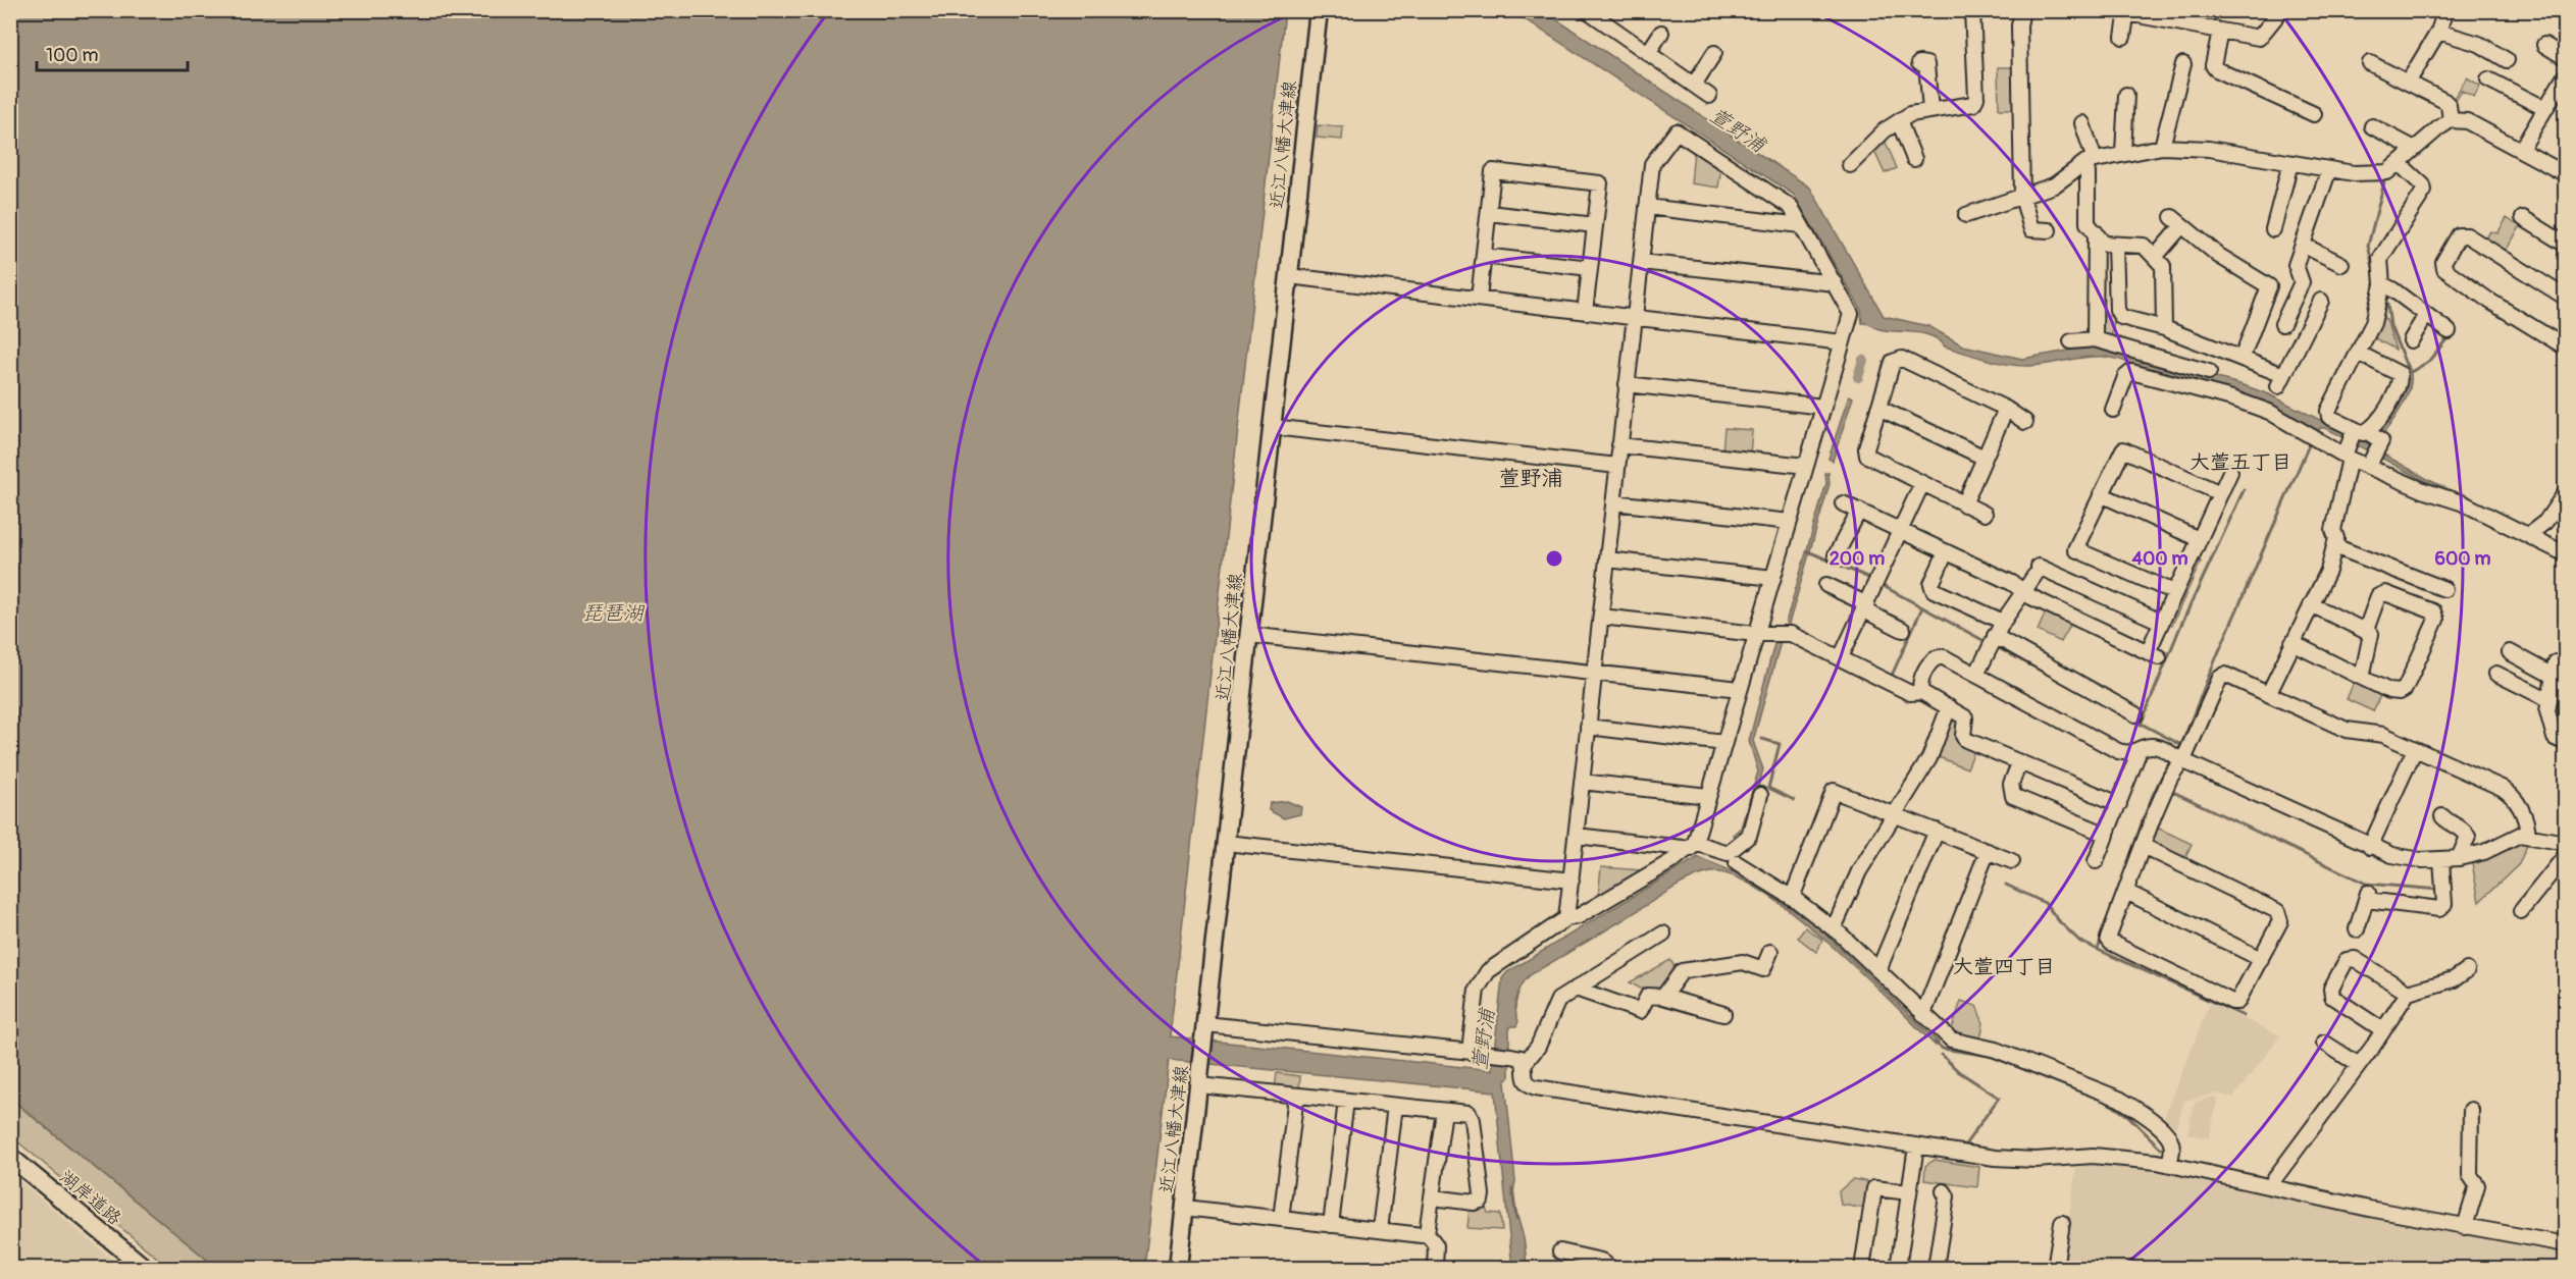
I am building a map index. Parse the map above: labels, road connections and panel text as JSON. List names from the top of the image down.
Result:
{
  "streets": {
    "main road": ["近江八幡大津線", "湖岸道路"]
  },
  "districts": ["大萱五丁目", "萱野浦", "大萱四丁目"],
  "water": ["萱野浦", "琵琶湖"],
  "scale_bar": "100 m",
  "rings": ["200 m", "400 m", "600 m"]
}
